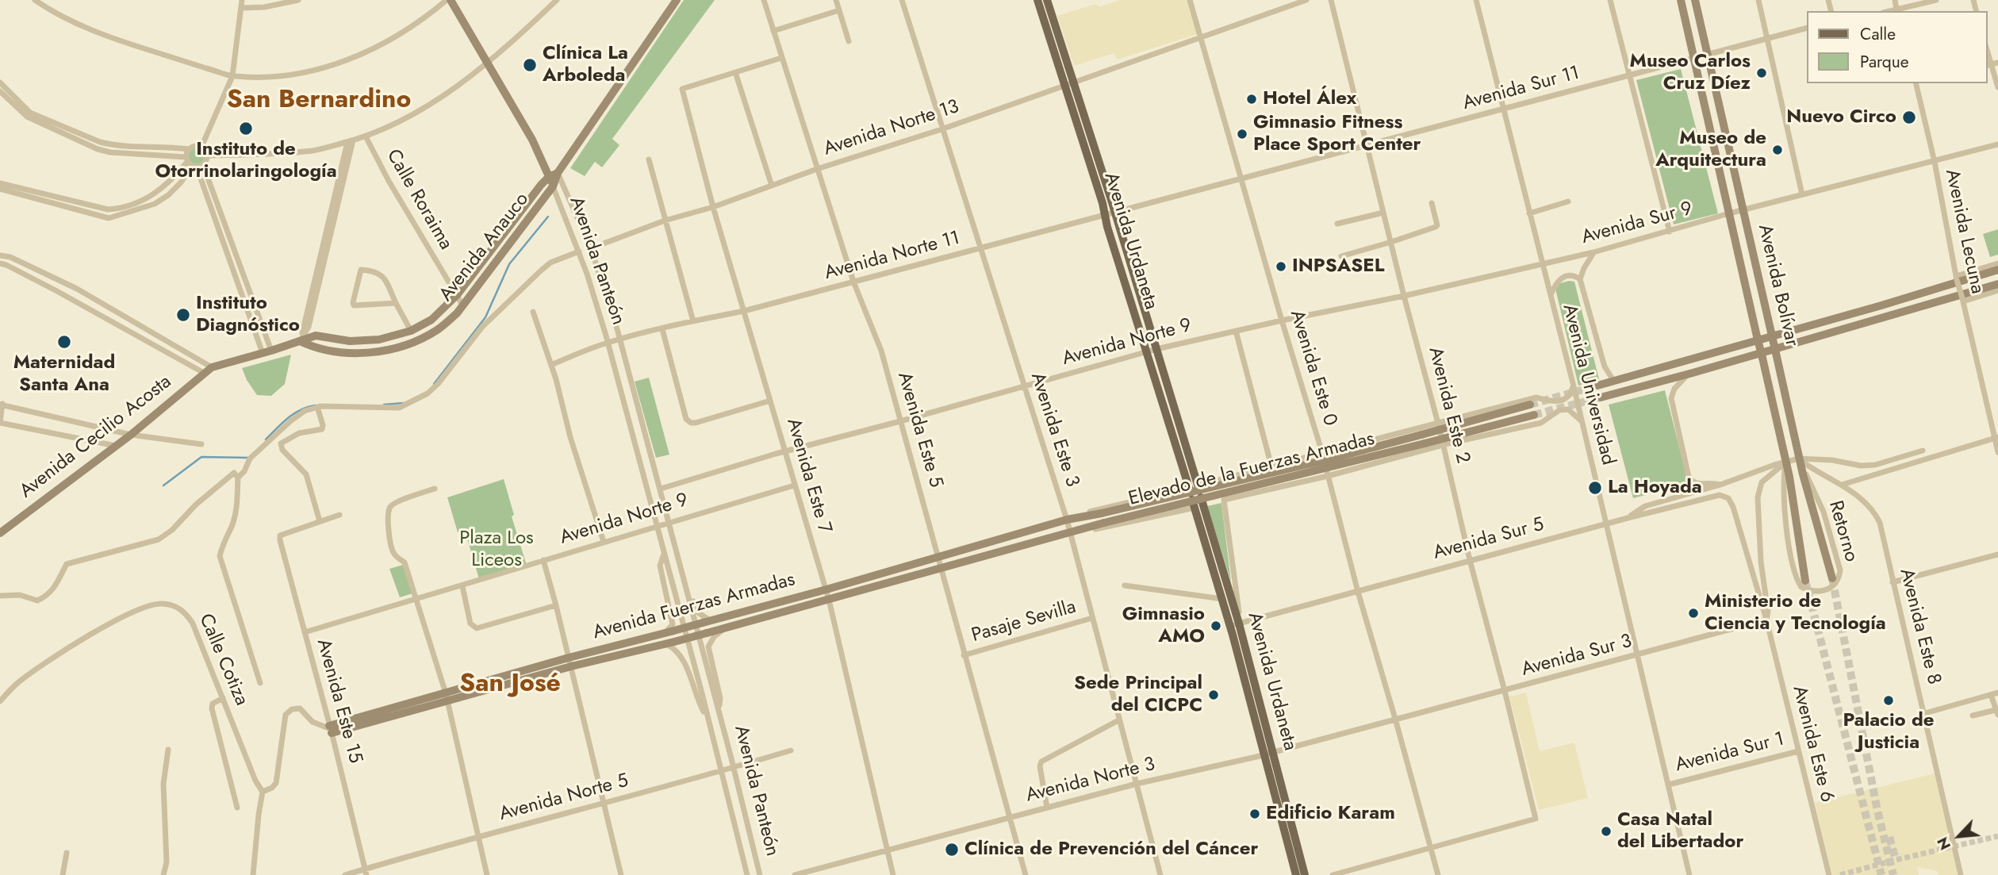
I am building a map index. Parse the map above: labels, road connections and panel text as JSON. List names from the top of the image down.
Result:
{
  "streets": {
    "main road": [
      "Avenida Urdaneta",
      "Avenida Anauco",
      "Avenida Panteón",
      "Avenida Bolívar",
      "Avenida Cecilio Acosta",
      "Elevado de la Fuerzas Armadas",
      "Avenida Fuerzas Armadas"
    ],
    "street": [
      "Avenida Sur 11",
      "Avenida Norte 13",
      "Calle Roraima",
      "Avenida Sur 9",
      "Avenida Lecuna",
      "Avenida Norte 11",
      "Avenida Norte 9",
      "Avenida Este 0",
      "Avenida Universidad",
      "Avenida Este 2",
      "Avenida Este 5",
      "Avenida Este 3",
      "Avenida Este 7",
      "Retorno",
      "Avenida Sur 5",
      "Pasaje Sevilla",
      "Avenida Este 8",
      "Avenida Sur 3",
      "Calle Cotiza",
      "Avenida Este 15",
      "Avenida Este 6",
      "Avenida Sur 1",
      "Avenida Norte 3",
      "Avenida Norte 5"
    ]
  },
  "crossings": [
    ["Avenida Sur 11", "Avenida Norte 11"],
    ["Avenida Sur 11", "Avenida Bolívar"],
    ["Avenida Sur 11", "Avenida Este 0"],
    ["Avenida Sur 11", "Avenida Universidad"],
    ["Avenida Sur 11", "Avenida Este 2"],
    ["Avenida Norte 13", "Avenida Urdaneta"],
    ["Avenida Norte 13", "Avenida Panteón"],
    ["Avenida Norte 13", "Avenida Este 0"],
    ["Avenida Norte 13", "Avenida Este 5"],
    ["Avenida Norte 13", "Avenida Este 3"],
    ["Avenida Norte 13", "Avenida Este 7"],
    ["Calle Roraima", "Avenida Anauco"],
    ["Avenida Sur 9", "Avenida Lecuna"],
    ["Avenida Sur 9", "Avenida Bolívar"],
    ["Avenida Sur 9", "Avenida Norte 9"],
    ["Avenida Sur 9", "Avenida Este 0"],
    ["Avenida Sur 9", "Avenida Universidad"],
    ["Avenida Sur 9", "Avenida Este 2"],
    ["Avenida Urdaneta", "Avenida Norte 11"],
    ["Avenida Urdaneta", "Avenida Norte 9"],
    ["Avenida Urdaneta", "Avenida Norte 3"],
    ["Avenida Anauco", "Avenida Panteón"],
    ["Avenida Anauco", "Avenida Cecilio Acosta"],
    ["Avenida Norte 11", "Avenida Panteón"],
    ["Avenida Norte 11", "Avenida Este 0"],
    ["Avenida Norte 11", "Avenida Este 5"],
    ["Avenida Norte 11", "Avenida Este 3"],
    ["Avenida Norte 11", "Avenida Este 7"],
    ["Avenida Panteón", "Avenida Norte 9"],
    ["Avenida Panteón", "Avenida Fuerzas Armadas"],
    ["Avenida Panteón", "Avenida Norte 5"],
    ["Avenida Bolívar", "Retorno"],
    ["Avenida Bolívar", "Avenida Sur 5"],
    ["Avenida Bolívar", "Avenida Este 8"],
    ["Avenida Bolívar", "Avenida Este 6"],
    ["Avenida Norte 9", "Avenida Este 0"],
    ["Avenida Norte 9", "Avenida Este 5"],
    ["Avenida Norte 9", "Avenida Este 3"],
    ["Avenida Norte 9", "Avenida Este 7"],
    ["Avenida Norte 9", "Avenida Este 15"],
    ["Avenida Este 0", "Avenida Este 2"],
    ["Avenida Este 0", "Avenida Sur 5"],
    ["Avenida Este 0", "Avenida Sur 3"],
    ["Avenida Este 0", "Avenida Norte 3"],
    ["Avenida Universidad", "Avenida Sur 5"],
    ["Avenida Universidad", "Avenida Sur 3"],
    ["Avenida Universidad", "Avenida Sur 1"],
    ["Avenida Este 2", "Elevado de la Fuerzas Armadas"],
    ["Avenida Este 2", "Avenida Sur 5"],
    ["Avenida Este 2", "Avenida Sur 3"],
    ["Avenida Este 5", "Avenida Fuerzas Armadas"],
    ["Avenida Este 5", "Pasaje Sevilla"],
    ["Avenida Este 5", "Avenida Norte 3"],
    ["Avenida Este 3", "Elevado de la Fuerzas Armadas"],
    ["Avenida Este 3", "Avenida Fuerzas Armadas"],
    ["Avenida Este 3", "Pasaje Sevilla"],
    ["Avenida Este 3", "Avenida Norte 3"],
    ["Elevado de la Fuerzas Armadas", "Avenida Fuerzas Armadas"],
    ["Avenida Este 7", "Avenida Fuerzas Armadas"],
    ["Avenida Este 7", "Avenida Norte 3"],
    ["Retorno", "Avenida Sur 5"],
    ["Retorno", "Avenida Este 8"],
    ["Retorno", "Avenida Este 6"],
    ["Avenida Sur 5", "Avenida Este 8"],
    ["Avenida Sur 5", "Avenida Este 6"],
    ["Avenida Fuerzas Armadas", "Avenida Este 15"],
    ["Avenida Sur 3", "Avenida Este 6"],
    ["Avenida Sur 3", "Avenida Norte 3"],
    ["Avenida Este 15", "Avenida Norte 5"],
    ["Avenida Este 6", "Avenida Sur 1"]
  ],
  "districts": ["San Bernardino", "San José"],
  "parks": ["Plaza Los Liceos"],
  "places": [
    "Clínica La Arboleda",
    "Museo Carlos Cruz Díez",
    "Hotel Álex",
    "Nuevo Circo",
    "Instituto de Otorrinolaringología",
    "Gimnasio Fitness Place Sport Center",
    "Museo de Arquitectura",
    "INPSASEL",
    "Instituto Diagnóstico",
    "Maternidad Santa Ana",
    "La Hoyada",
    "Ministerio de Ciencia y Tecnología",
    "Gimnasio AMO",
    "Sede Principal del CICPC",
    "Palacio de Justicia",
    "Edificio Karam",
    "Casa Natal del Libertador",
    "Clínica de Prevención del Cáncer"
  ],
  "legend": ["Calle", "Parque"],
  "north": "bottom left"
}
